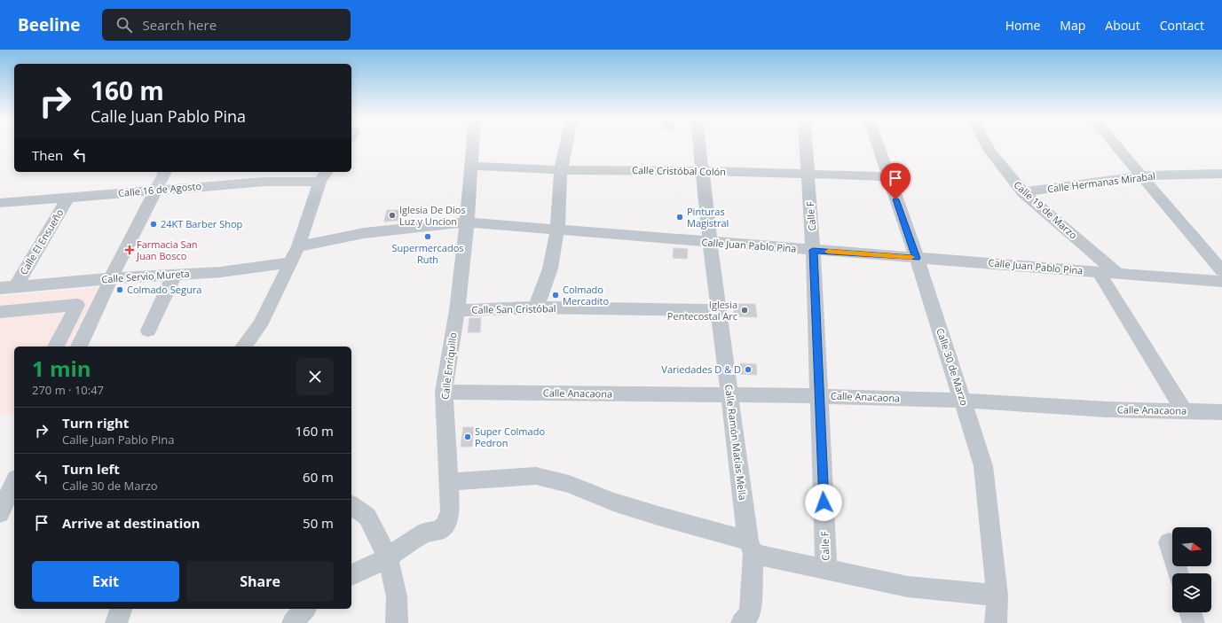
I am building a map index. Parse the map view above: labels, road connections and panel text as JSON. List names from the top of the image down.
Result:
{
  "streets": {
    "street": [
      "Calle Cristóbal Colón",
      "Calle Hermanas Mirabal",
      "Calle 16 de Agosto",
      "Calle 19 de Marzo",
      "Calle F",
      "Calle El Ensueño",
      "Calle Juan Pablo Pina",
      "Calle Servio Mureta",
      "Calle San Cristóbal",
      "Calle Enriquillo",
      "Calle 30 de Marzo",
      "Calle Anacaona",
      "Calle Ramón Matías Mella"
    ]
  },
  "crossings": [
    ["Calle Cristóbal Colón", "Calle F"],
    ["Calle Cristóbal Colón", "Calle Enriquillo"],
    ["Calle Cristóbal Colón", "Calle 30 de Marzo"],
    ["Calle Cristóbal Colón", "Calle Ramón Matías Mella"],
    ["Calle Hermanas Mirabal", "Calle 19 de Marzo"],
    ["Calle 16 de Agosto", "Calle El Ensueño"],
    ["Calle 19 de Marzo", "Calle Juan Pablo Pina"],
    ["Calle F", "Calle Juan Pablo Pina"],
    ["Calle F", "Calle Anacaona"],
    ["Calle El Ensueño", "Calle Servio Mureta"],
    ["Calle Juan Pablo Pina", "Calle Enriquillo"],
    ["Calle Juan Pablo Pina", "Calle 30 de Marzo"],
    ["Calle Juan Pablo Pina", "Calle Ramón Matías Mella"],
    ["Calle San Cristóbal", "Calle Enriquillo"],
    ["Calle San Cristóbal", "Calle Ramón Matías Mella"],
    ["Calle Enriquillo", "Calle Anacaona"],
    ["Calle 30 de Marzo", "Calle Anacaona"],
    ["Calle Anacaona", "Calle Ramón Matías Mella"]
  ],
  "places": {
    "other": [
      "Iglesia De Dios Luz y Uncion",
      "Pinturas Magistral",
      "24KT Barber Shop",
      "Supermercados Ruth",
      "Colmado Segura",
      "Colmado Mercadito",
      "Iglesia Pentecostal Arc",
      "Variedades D & D",
      "Super Colmado Pedron"
    ],
    "health": ["Farmacia San Juan Bosco"]
  },
  "north": "right",
  "page": {
    "header": "Beeline",
    "search": "Search here",
    "nav": [
      "Home",
      "Map",
      "About",
      "Contact"
    ],
    "turn": ["160 m", "Calle Juan Pablo Pina"],
    "then": "Then",
    "heading": ["1 min", "270 m · 10:47"],
    "list": [
      {
        "name": "Turn right",
        "note": "Calle Juan Pablo Pina",
        "value": "160 m"
      },
      {
        "name": "Turn left",
        "note": "Calle 30 de Marzo",
        "value": "60 m"
      },
      {
        "name": "Arrive at destination",
        "value": "50 m"
      }
    ],
    "buttons": ["Exit", "Share"]
  }
}
